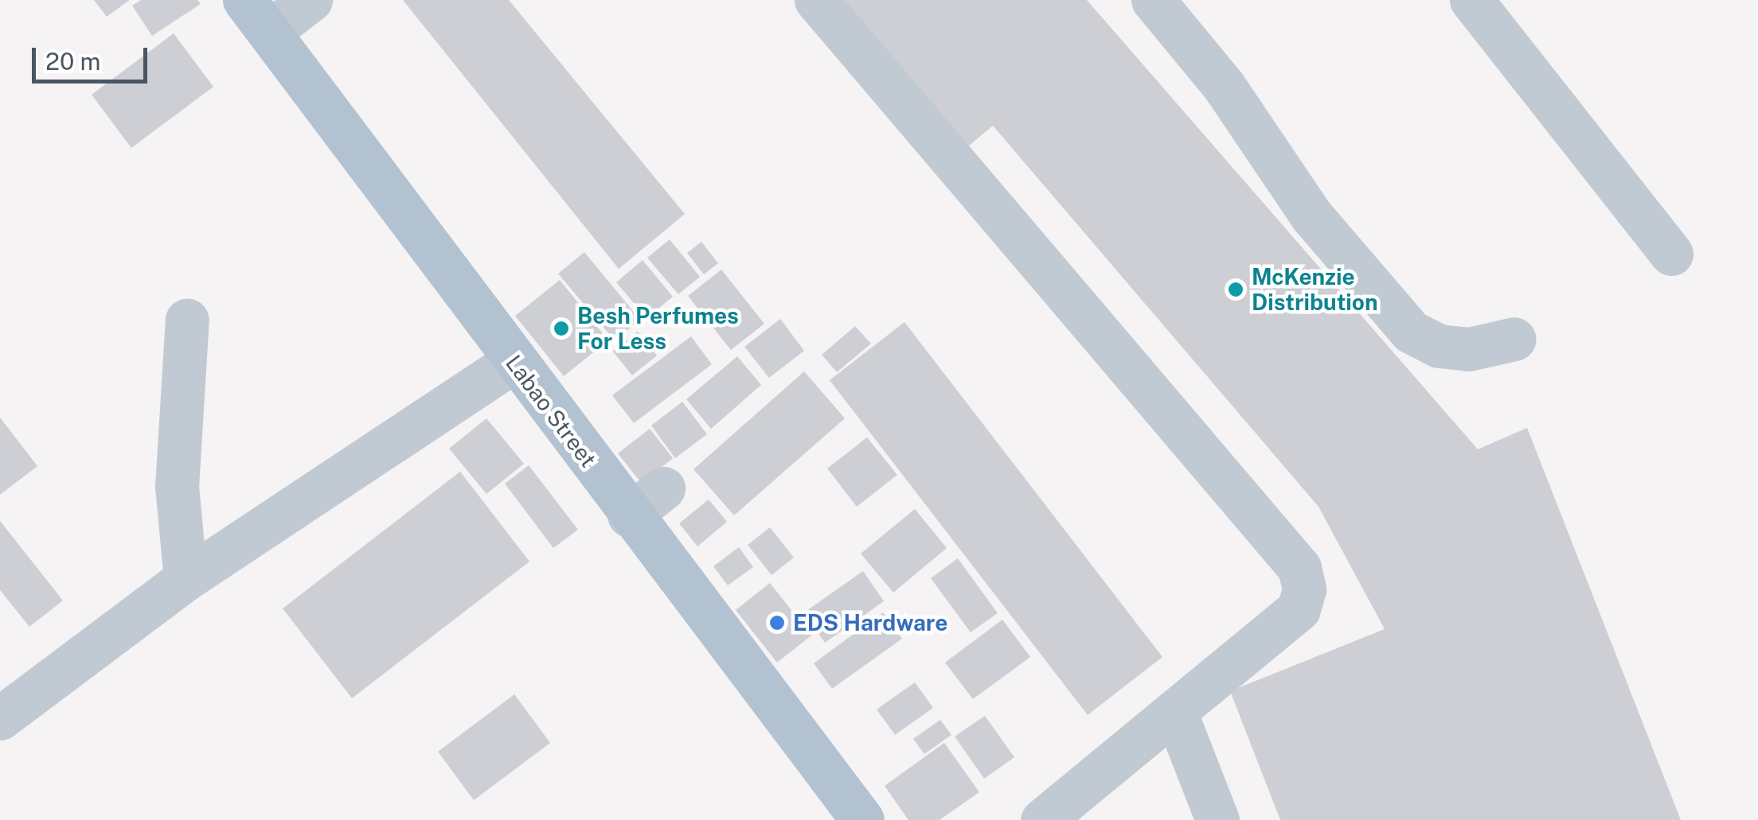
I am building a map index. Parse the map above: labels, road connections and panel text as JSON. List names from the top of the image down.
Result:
{
  "streets": {
    "main road": ["Labao Street"]
  },
  "places": ["McKenzie Distribution", "Besh Perfumes For Less", "EDS Hardware"],
  "scale_bar": "20 m"
}
